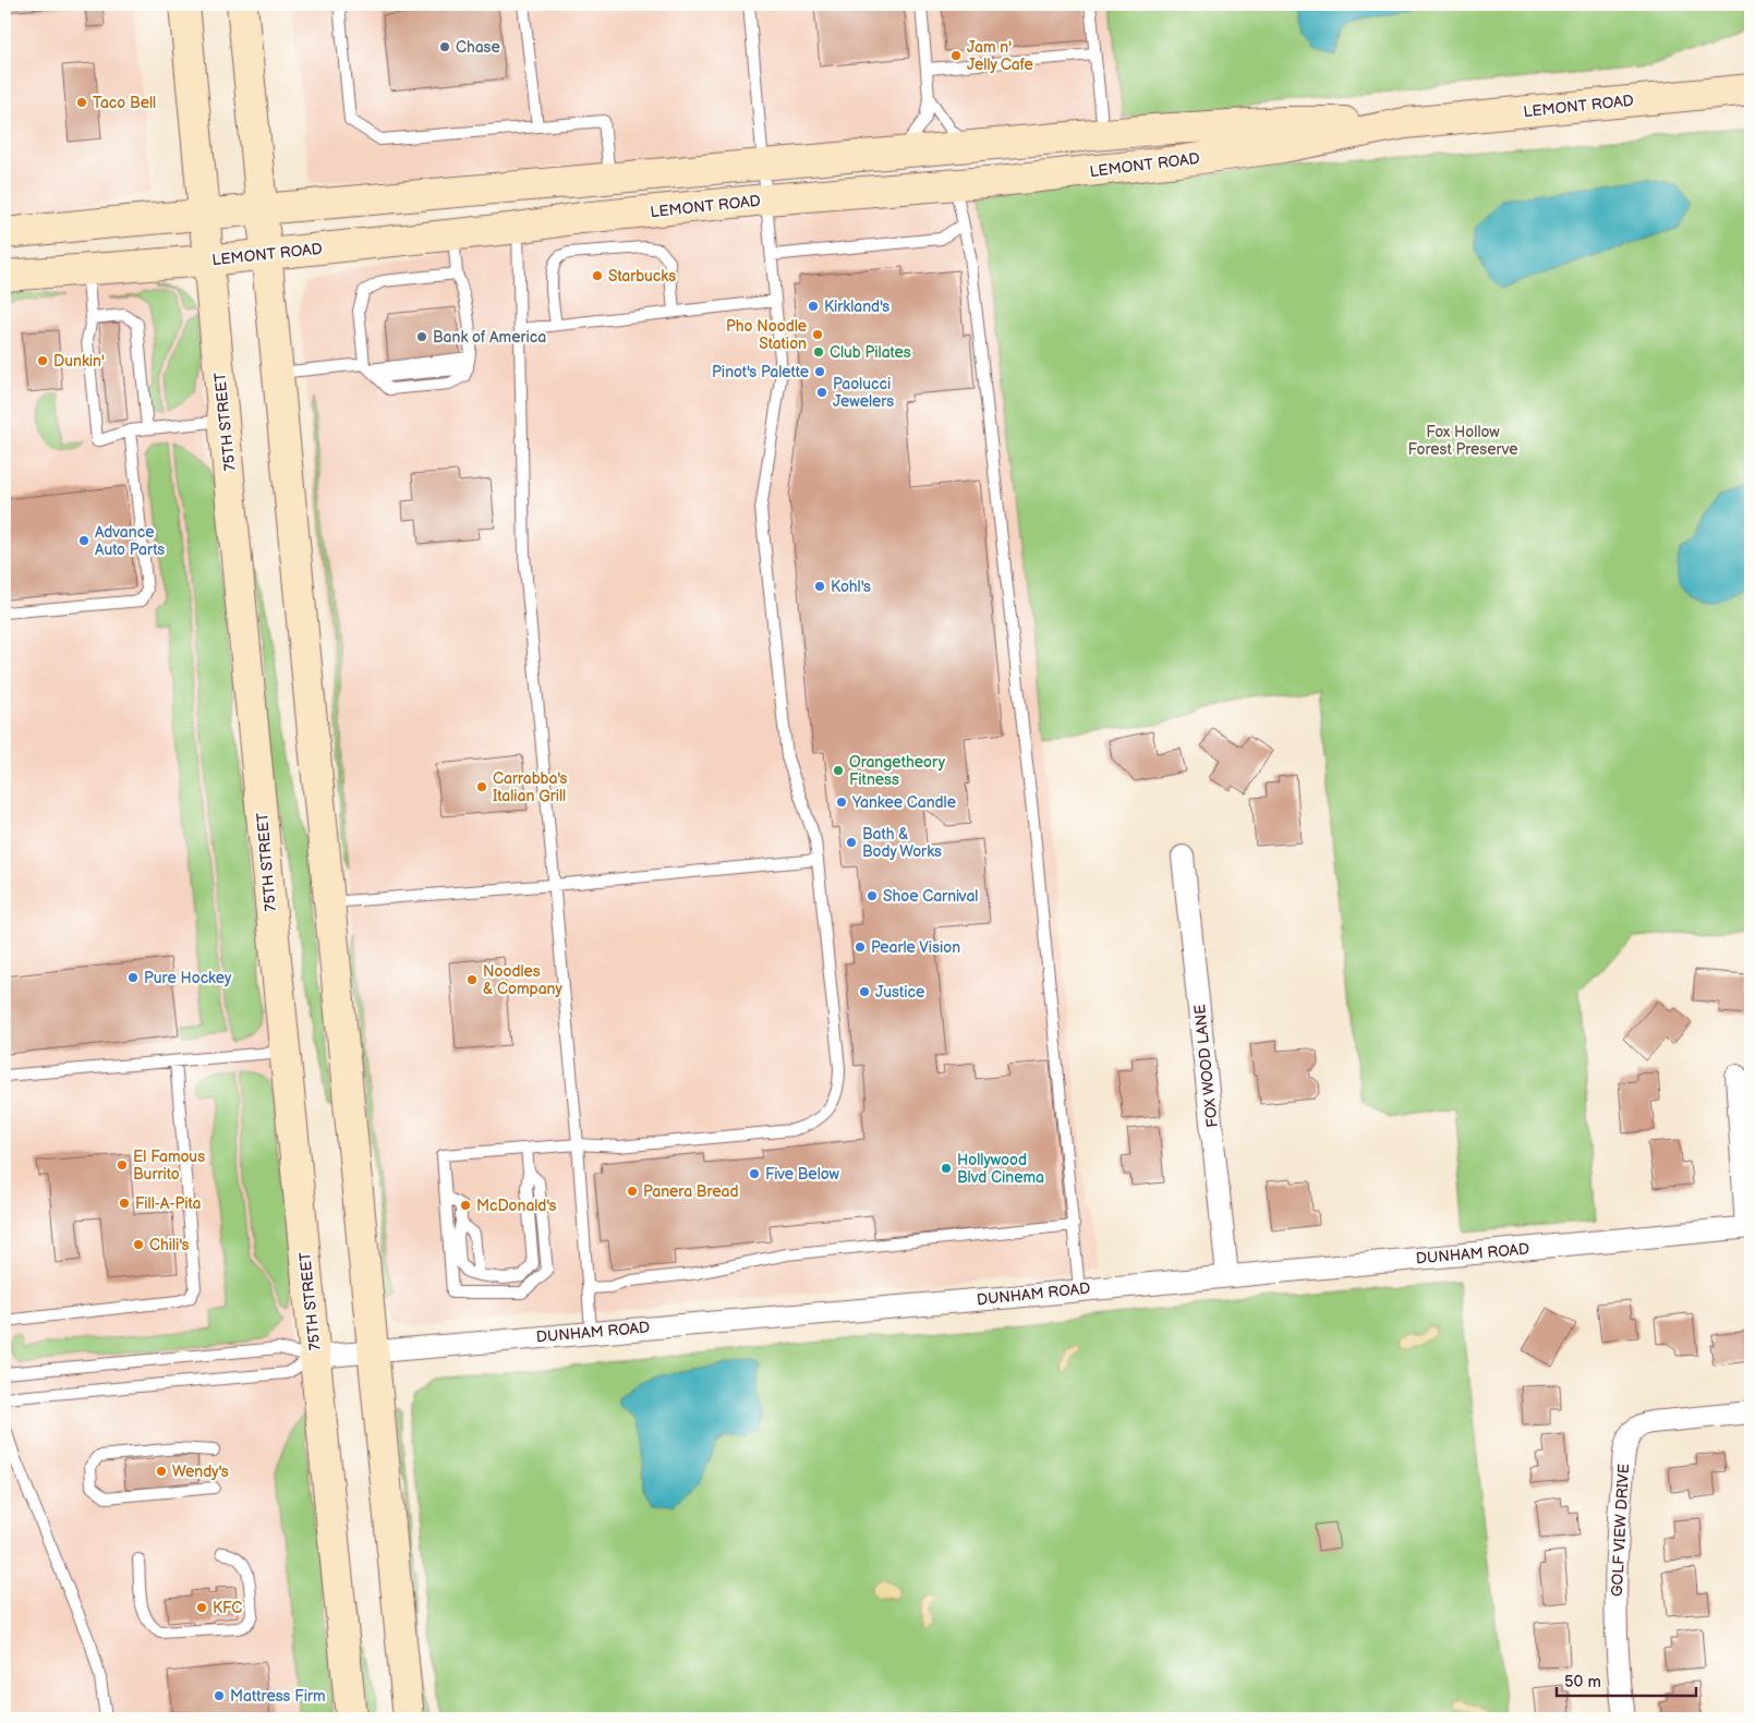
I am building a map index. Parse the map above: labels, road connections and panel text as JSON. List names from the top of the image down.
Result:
{
  "streets": {
    "main road": ["LEMONT ROAD", "75TH STREET"],
    "street": ["FOX WOOD LANE", "DUNHAM ROAD", "GOLF VIEW DRIVE"]
  },
  "crossings": [
    ["LEMONT ROAD", "75TH STREET"],
    ["75TH STREET", "DUNHAM ROAD"],
    ["FOX WOOD LANE", "DUNHAM ROAD"]
  ],
  "parks": ["Fox Hollow Forest Preserve"],
  "places": [
    "Chase",
    "Jam n' Jelly Cafe",
    "Taco Bell",
    "Starbucks",
    "Kirkland's",
    "Pho Noodle Station",
    "Bank of America",
    "Club Pilates",
    "Dunkin'",
    "Pinot's Palette",
    "Paolucci Jewelers",
    "Advance Auto Parts",
    "Kohl's",
    "Orangetheory Fitness",
    "Carrabba's Italian Grill",
    "Yankee Candle",
    "Bath & Body Works",
    "Shoe Carnival",
    "Pearle Vision",
    "Pure Hockey",
    "Noodles & Company",
    "Justice",
    "El Famous Burrito",
    "Hollywood Blvd Cinema",
    "Five Below",
    "Panera Bread",
    "Fill-A-Pita",
    "McDonald's",
    "Chili's",
    "Wendy's",
    "KFC",
    "Mattress Firm"
  ],
  "scale_bar": "50 m"
}
